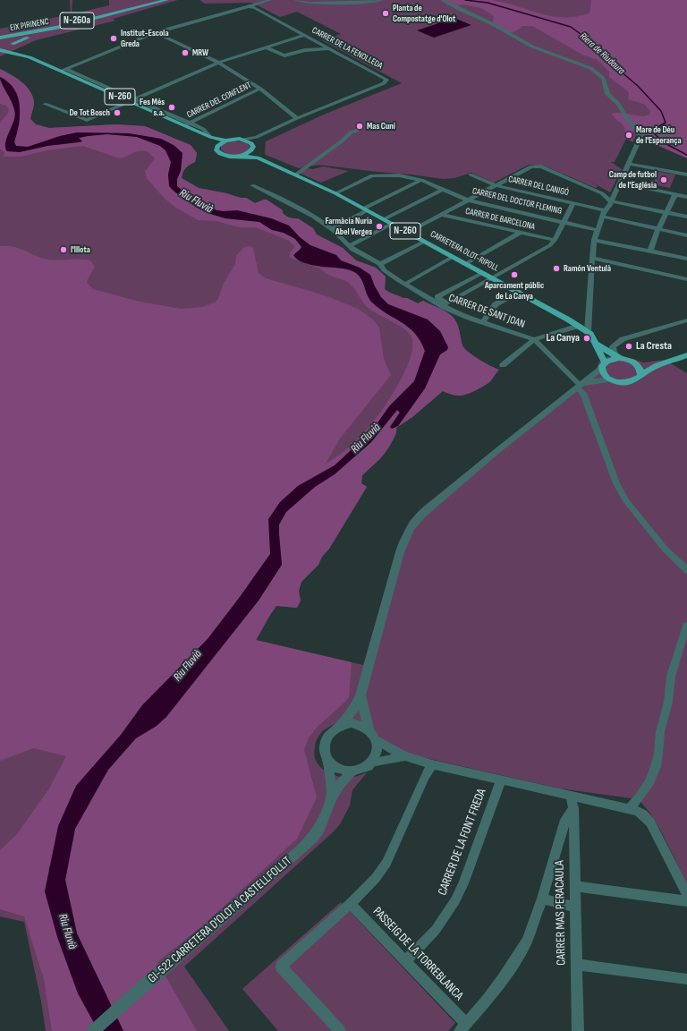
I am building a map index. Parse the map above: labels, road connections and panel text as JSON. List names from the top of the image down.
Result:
{
  "streets": {
    "main road": [
      "N-260a",
      "EIX PIRINENC",
      "N-260",
      "CARRETERA OLOT-RIPOLL"
    ],
    "street": [
      "CARRER DE LA FENOLLEDA",
      "CARRER DEL CONFLENT",
      "CARRER DEL CANIGÓ",
      "CARRER DEL DOCTOR FLEMING",
      "CARRER DE BARCELONA",
      "CARRER DE SANT JOAN",
      "CARRER DE LA FONT FREDA",
      "CARRER MAS PERACAULA",
      "GI-522 CARRETERA D'OLOT A CASTELLFOLLIT",
      "PASSEIG DE LA TORREBLANCA"
    ]
  },
  "crossings": [
    ["N-260a", "EIX PIRINENC"],
    ["N-260a", "N-260"],
    ["EIX PIRINENC", "N-260"],
    ["CARRER DE LA FENOLLEDA", "N-260"],
    ["N-260", "CARRER DEL CONFLENT"],
    ["N-260", "CARRETERA OLOT-RIPOLL"],
    ["CARRER DEL DOCTOR FLEMING", "CARRETERA OLOT-RIPOLL"],
    ["CARRER DE LA FONT FREDA", "PASSEIG DE LA TORREBLANCA"]
  ],
  "water": ["Riera de Riudaura", "Riu Fluvià"],
  "places": [
    "Planta de Compostatge d'Olot",
    "Institut-Escola Greda",
    "MRW",
    "Fes Més s.a.",
    "De Tot Bosch",
    "Mas Cuní",
    "Mare de Déu de l'Esperança",
    "Camp de futbol de l'Església",
    "Farmàcia Nuria Abel Verges",
    "l'Illota",
    "Ramón Ventulà",
    "Aparcament públic de La Canya",
    "La Canya",
    "La Cresta"
  ]
}
